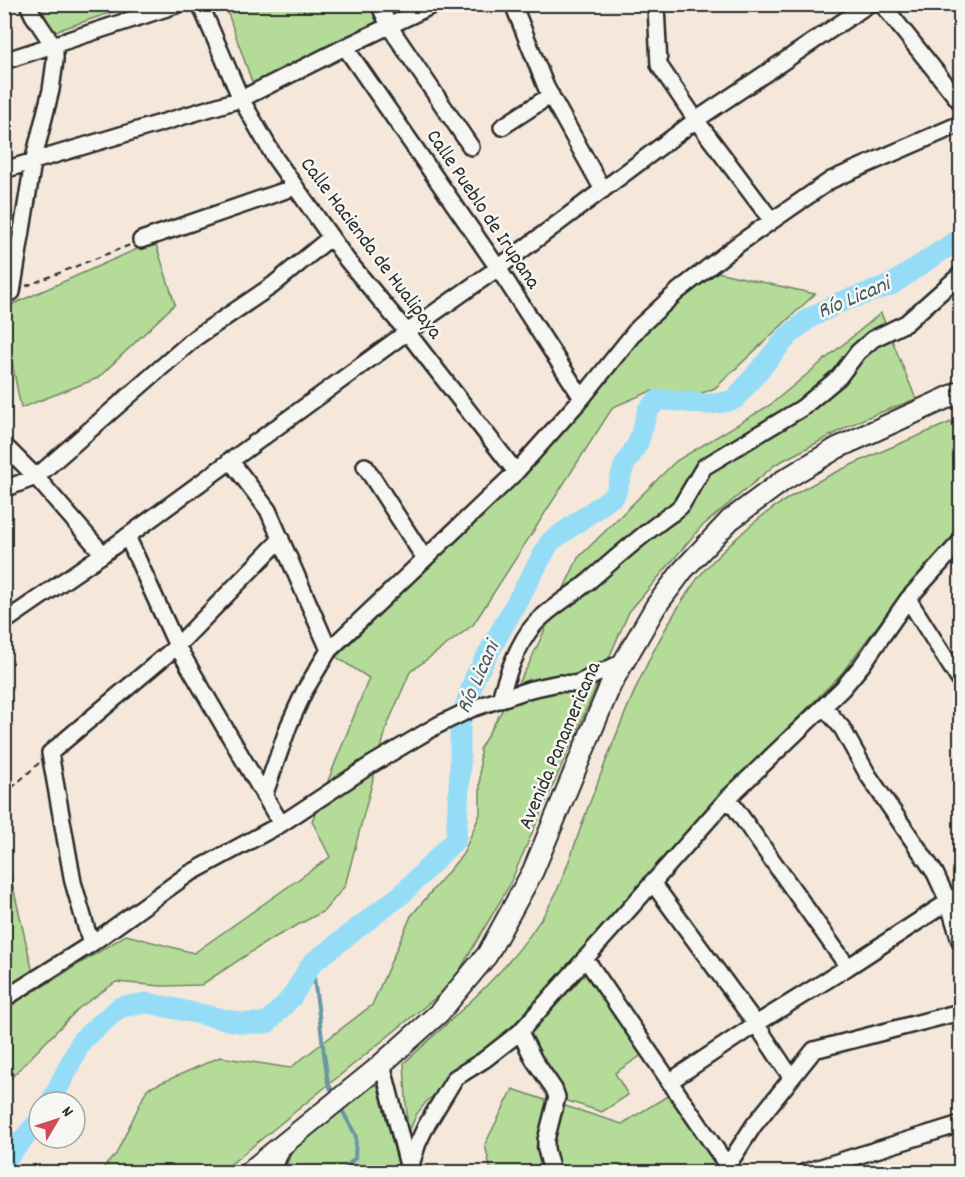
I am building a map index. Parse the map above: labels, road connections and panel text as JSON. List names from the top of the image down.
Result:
{
  "streets": {
    "main road": ["Avenida Panamericana"],
    "street": ["Calle Pueblo de Irupana", "Calle Hacienda de Hualipaya"]
  },
  "water": ["Río Licani"],
  "north": "top right"
}
